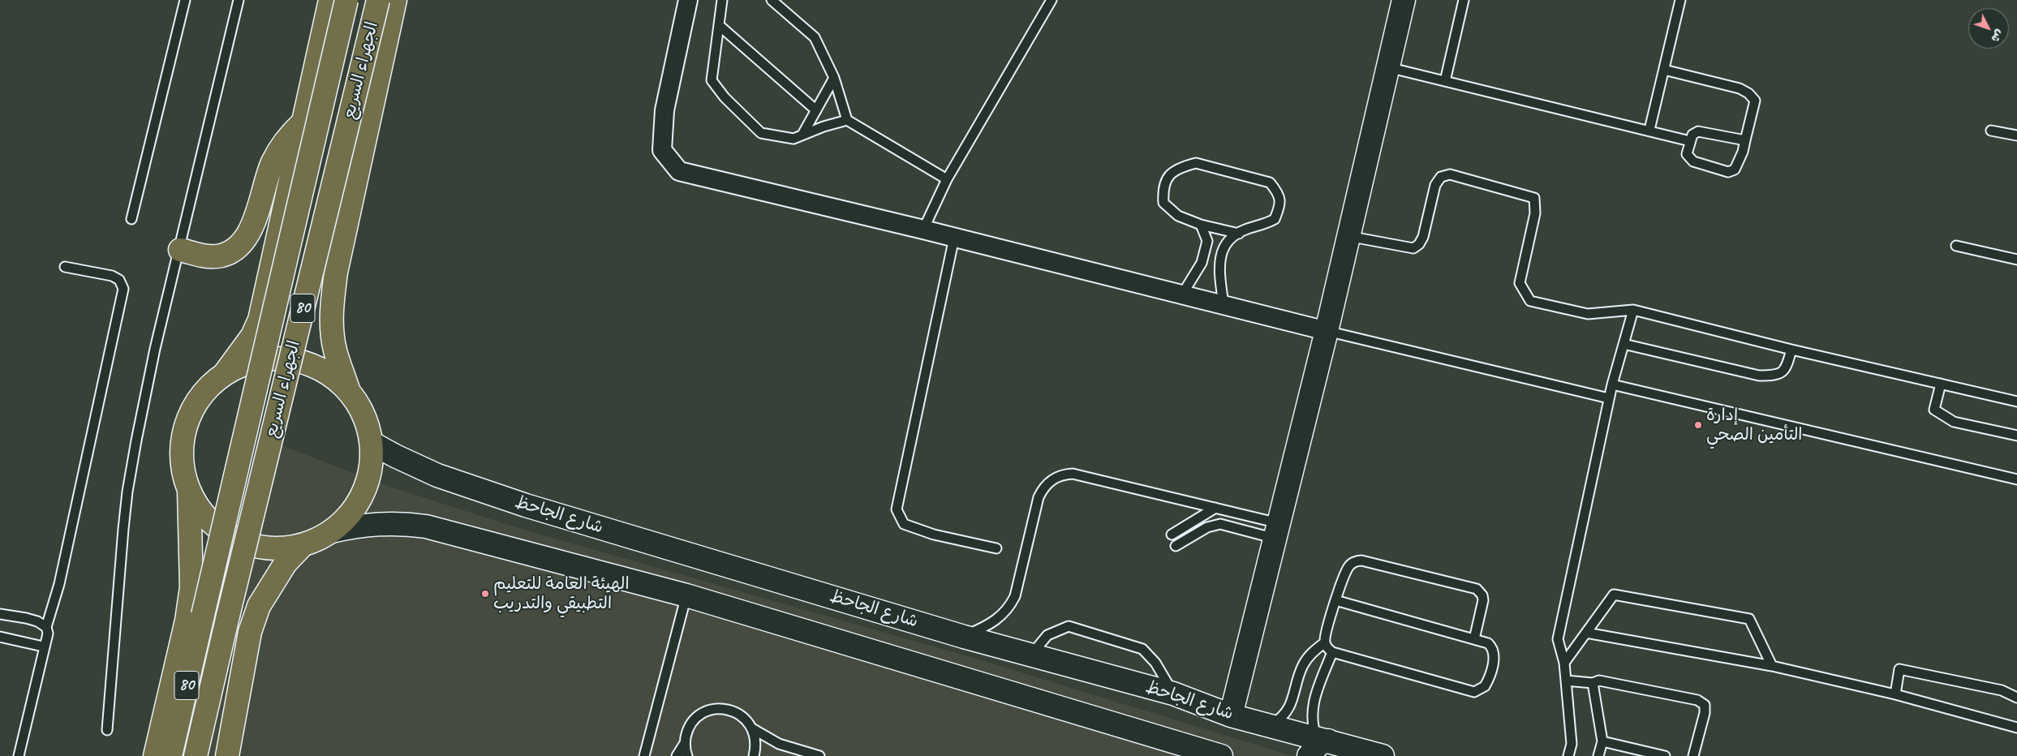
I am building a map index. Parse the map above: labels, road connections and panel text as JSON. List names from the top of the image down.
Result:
{
  "streets": {
    "main road": ["الجهراء السريع", "80"],
    "street": ["شارع الجاحظ"]
  },
  "places": ["إدارة التأمين الصحي", "الهيئة العامة للتعليم التطبيقي والتدريب"],
  "north": "bottom right"
}
